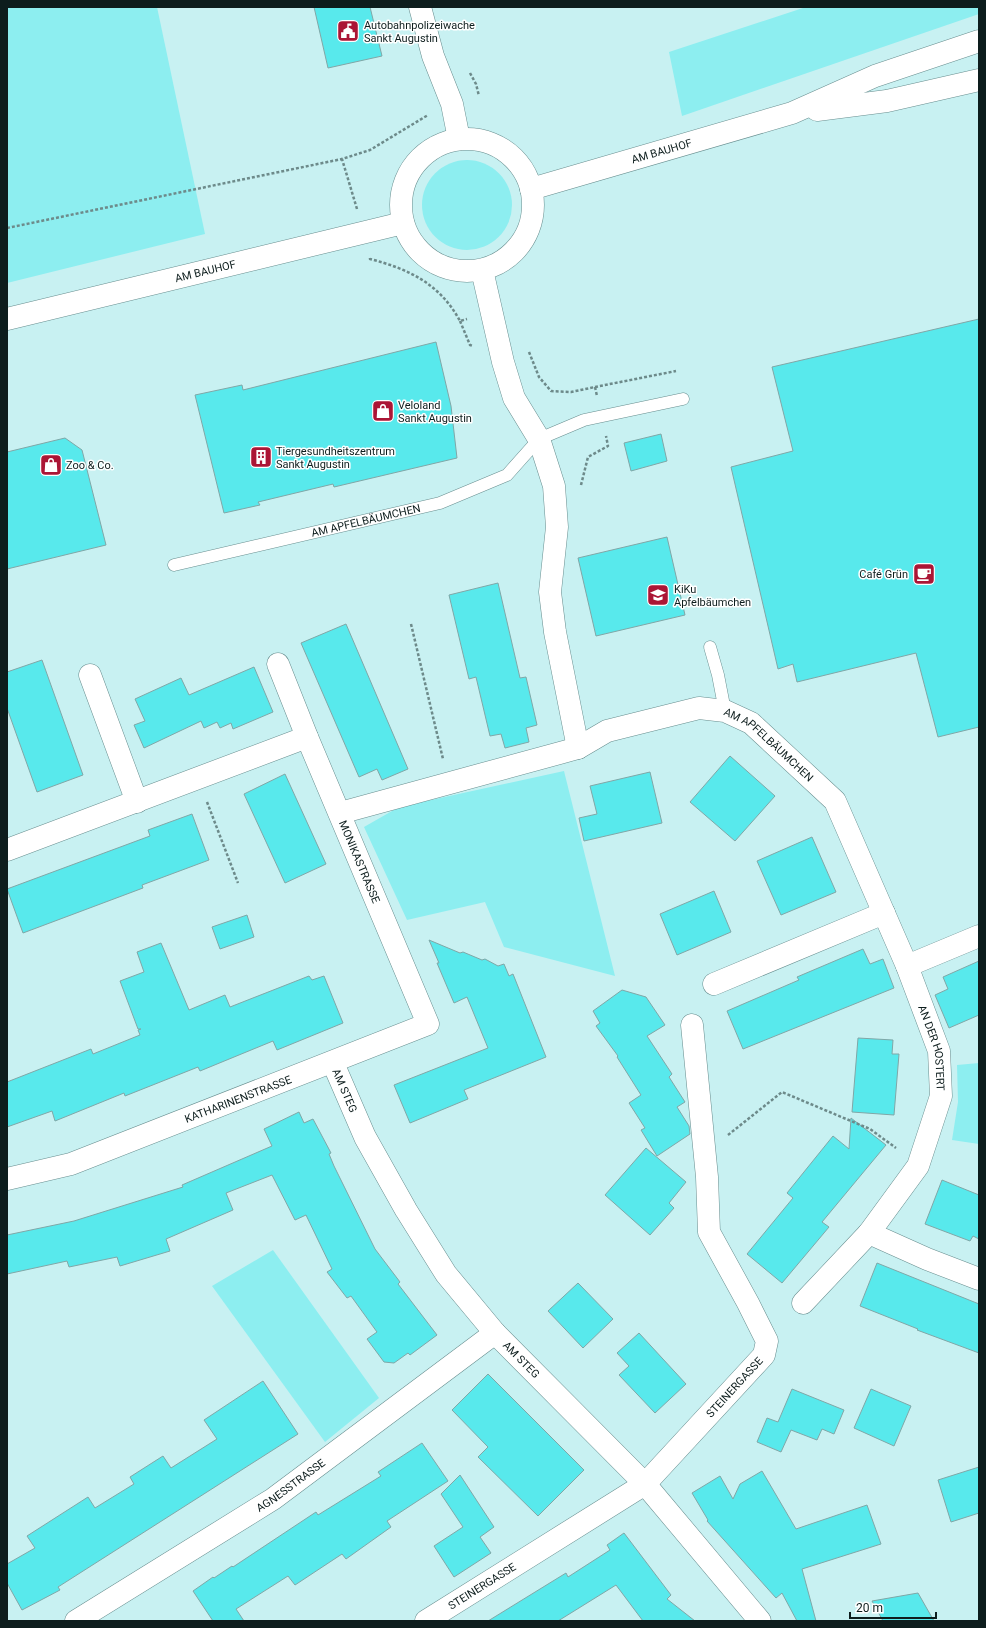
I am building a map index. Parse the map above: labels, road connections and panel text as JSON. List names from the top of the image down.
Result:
{
  "streets": {
    "street": [
      "AM BAUHOF",
      "AM APFELBÄUMCHEN",
      "MONIKASTRASSE",
      "AN DER HOSTERT",
      "AM STEG",
      "KATHARINENSTRASSE",
      "STEINERGASSE",
      "AGNESSTRASSE"
    ]
  },
  "crossings": [
    ["AM APFELBÄUMCHEN", "MONIKASTRASSE"],
    ["AM APFELBÄUMCHEN", "AN DER HOSTERT"],
    ["MONIKASTRASSE", "KATHARINENSTRASSE"],
    ["AM STEG", "KATHARINENSTRASSE"],
    ["AM STEG", "STEINERGASSE"],
    ["AM STEG", "AGNESSTRASSE"]
  ],
  "places": {
    "public building": ["Autobahnpolizeiwache Sankt Augustin"],
    "shop": ["Veloland Sankt Augustin", "Zoo & Co."],
    "building": ["Tiergesundheitszentrum Sankt Augustin"],
    "cafe": ["Café Grün"],
    "school or university": ["KiKu Apfelbäumchen"]
  },
  "scale_bar": "20 m"
}
